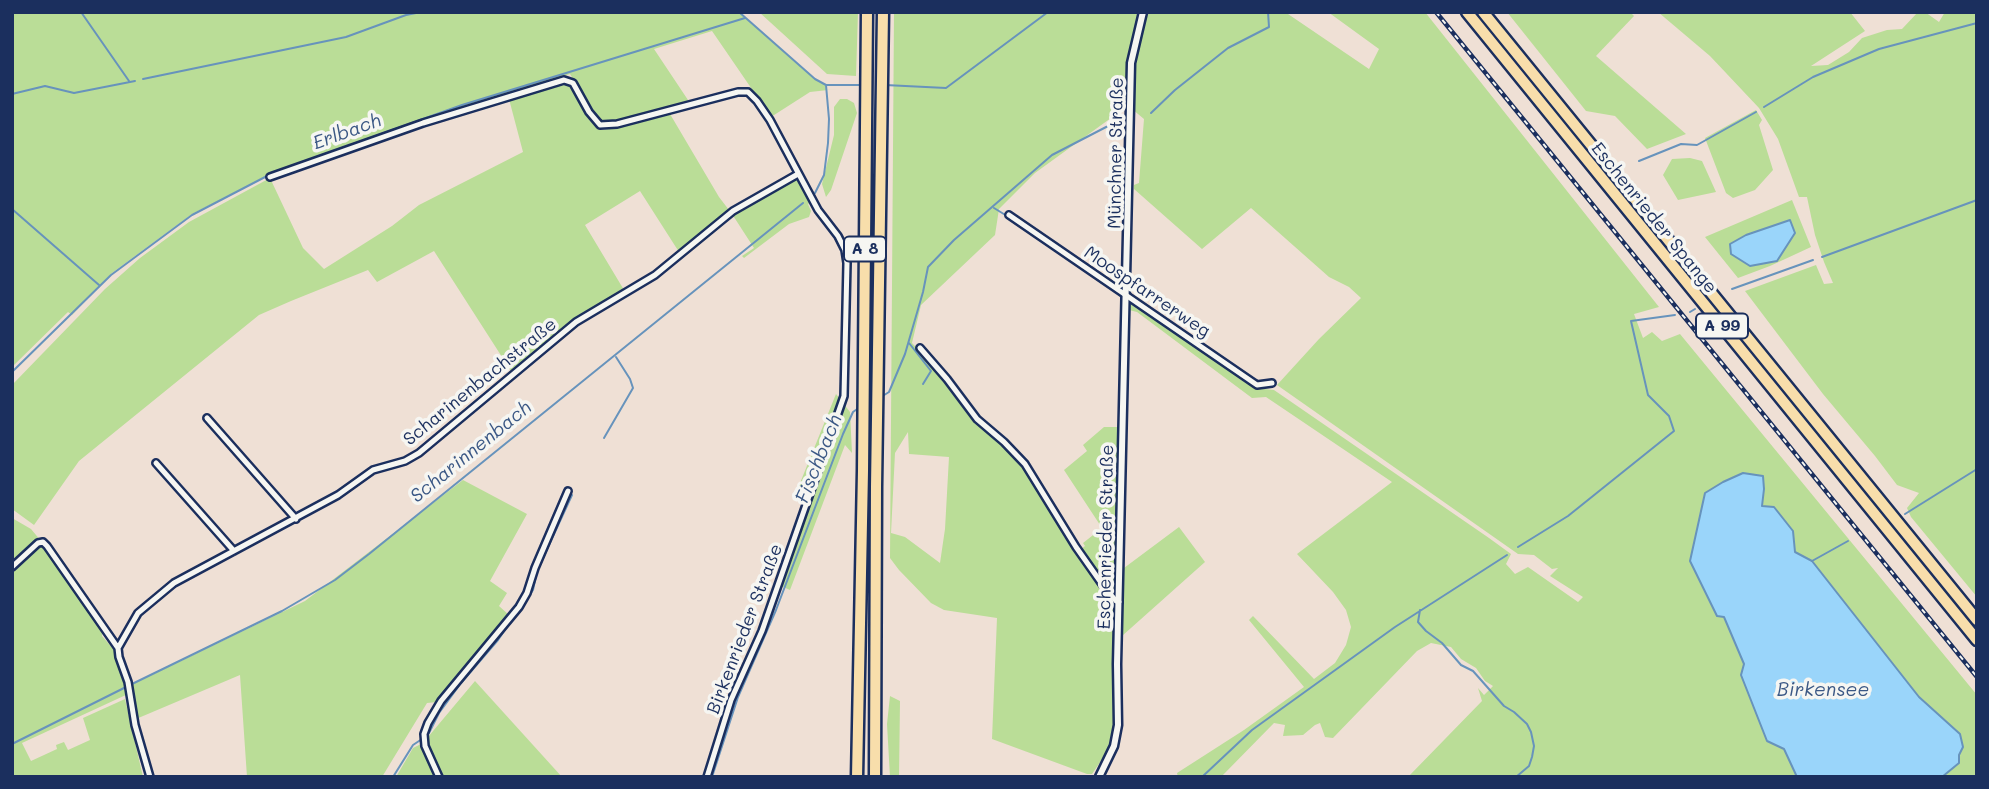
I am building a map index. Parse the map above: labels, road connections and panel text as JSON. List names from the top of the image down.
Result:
{
  "streets": {
    "highway": ["Eschenrieder Spange", "A 8", "A 99"],
    "street": [
      "Münchner Straße",
      "Moospfarrerweg",
      "Scharinenbachstraße",
      "Eschenrieder Straße",
      "Birkenrieder Straße"
    ]
  },
  "crossings": [
    ["Münchner Straße", "Moospfarrerweg"],
    ["Münchner Straße", "Eschenrieder Straße"],
    ["Moospfarrerweg", "Eschenrieder Straße"],
    ["Scharinenbachstraße", "Birkenrieder Straße"]
  ],
  "water": [
    "Erlbach",
    "Scharinnenbach",
    "Fischbach",
    "Birkensee"
  ]
}
